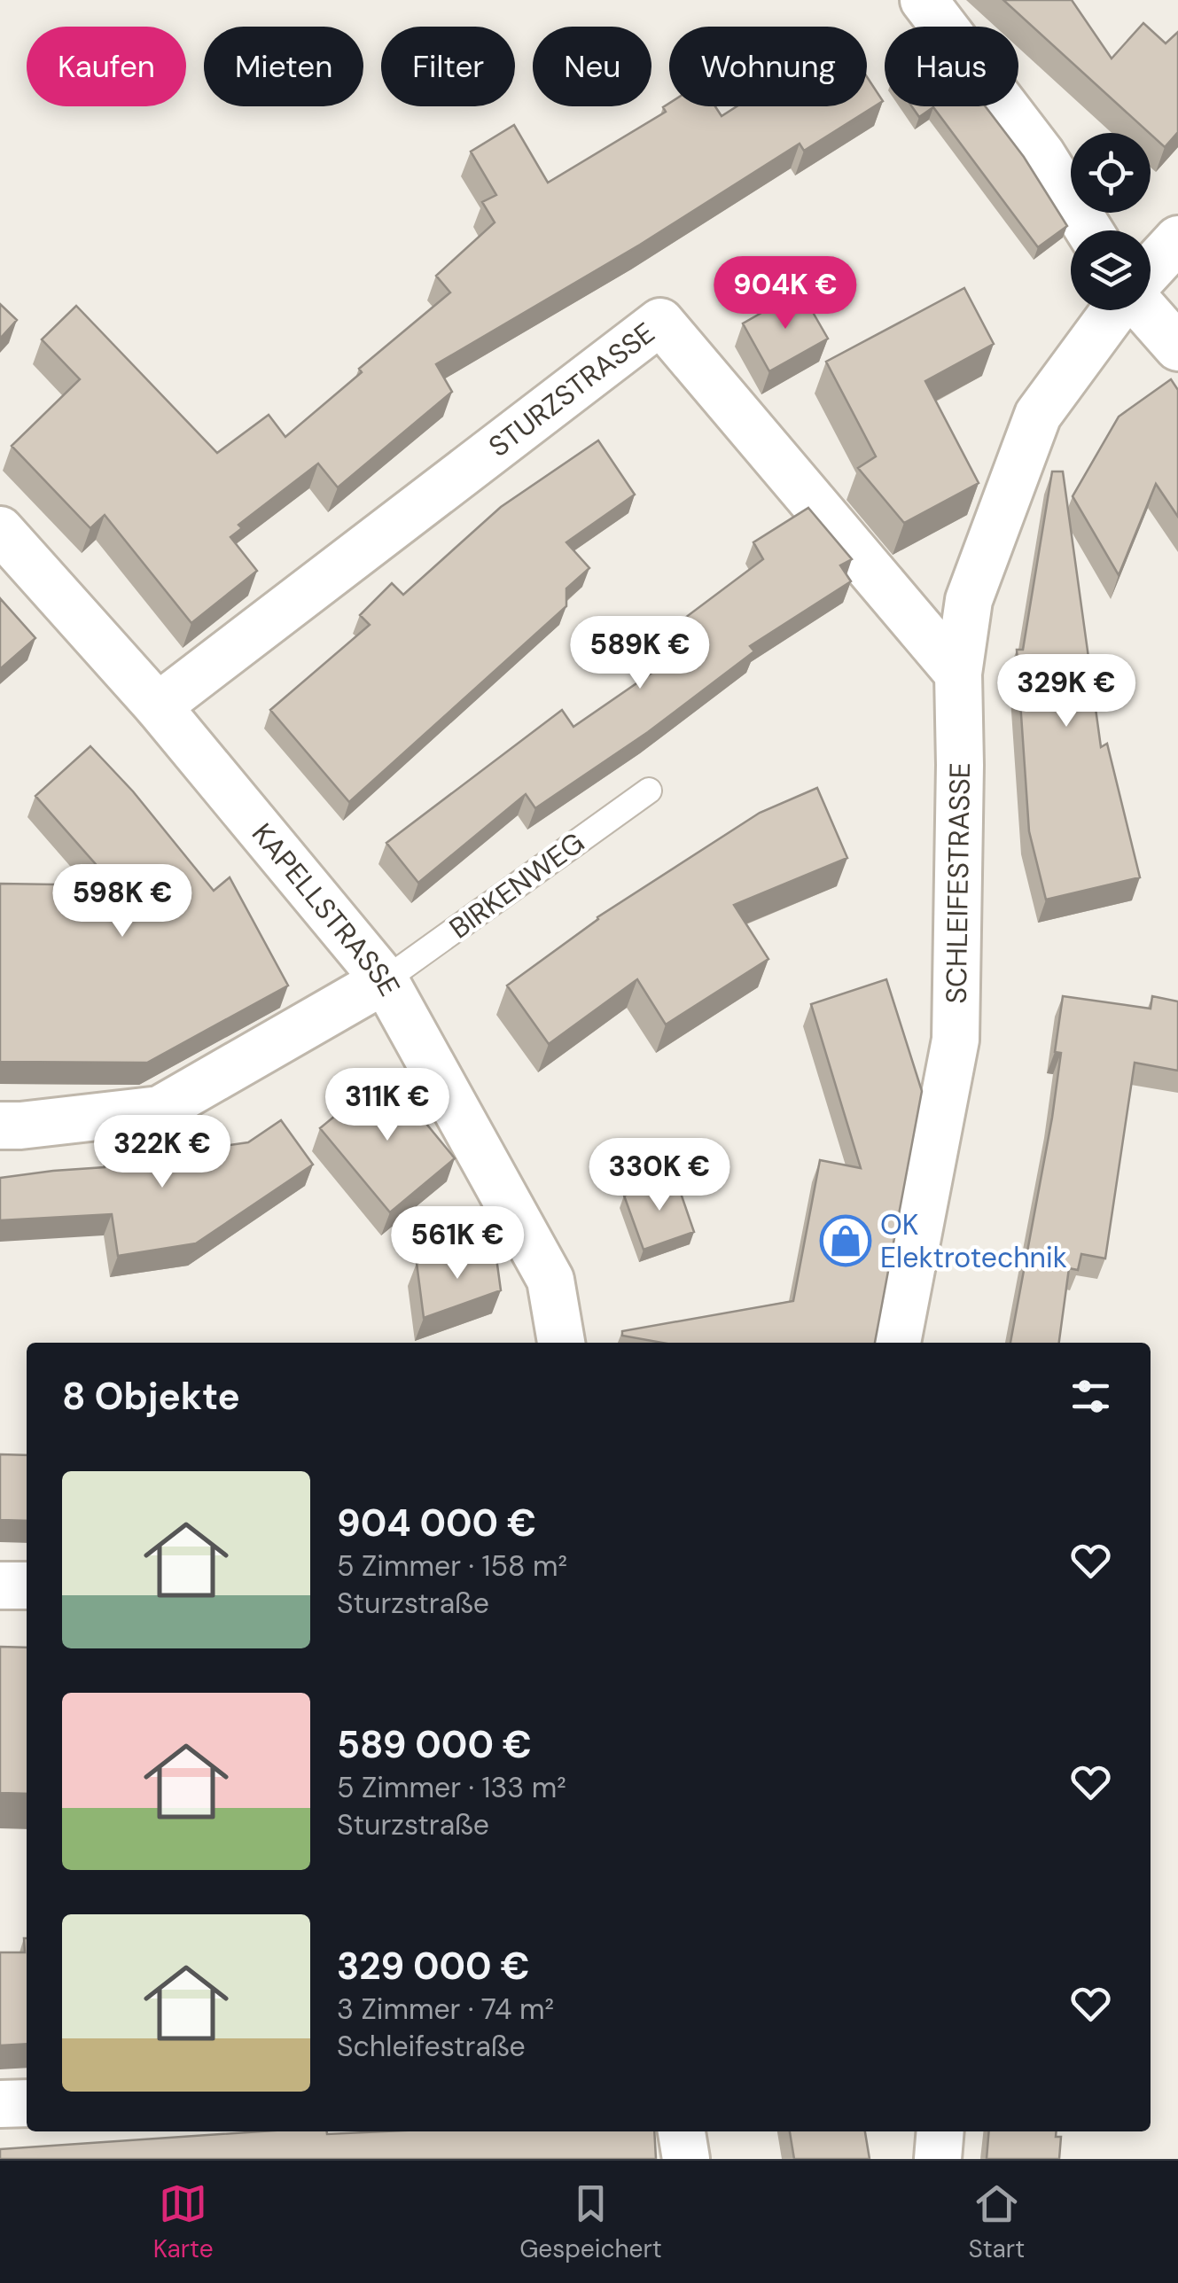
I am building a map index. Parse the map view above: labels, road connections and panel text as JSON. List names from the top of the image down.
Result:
{
  "streets": {
    "street": ["STURZSTRASSE", "SCHLEIFESTRASSE", "KAPELLSTRASSE"],
    "lane": ["BIRKENWEG"]
  },
  "crossings": [
    ["STURZSTRASSE", "SCHLEIFESTRASSE"],
    ["STURZSTRASSE", "KAPELLSTRASSE"],
    ["BIRKENWEG", "KAPELLSTRASSE"]
  ],
  "places": {
    "shop": ["OK Elektrotechnik"]
  },
  "page": {
    "chip": [
      "Kaufen",
      "Mieten",
      "Filter",
      "Neu",
      "Wohnung",
      "Haus"
    ],
    "price": [
      "904K €",
      "589K €",
      "329K €",
      "598K €",
      "311K €",
      "322K €",
      "330K €",
      "561K €"
    ],
    "heading": "8 Objekte",
    "list": [
      {
        "name": "904 000 €",
        "note": "5 Zimmer · 158 m² · Sturzstraße"
      },
      {
        "name": "589 000 €",
        "note": "5 Zimmer · 133 m² · Sturzstraße"
      },
      {
        "name": "329 000 €",
        "note": "3 Zimmer · 74 m² · Schleifestraße"
      }
    ],
    "tabs": ["Karte", "Gespeichert", "Start"]
  }
}
